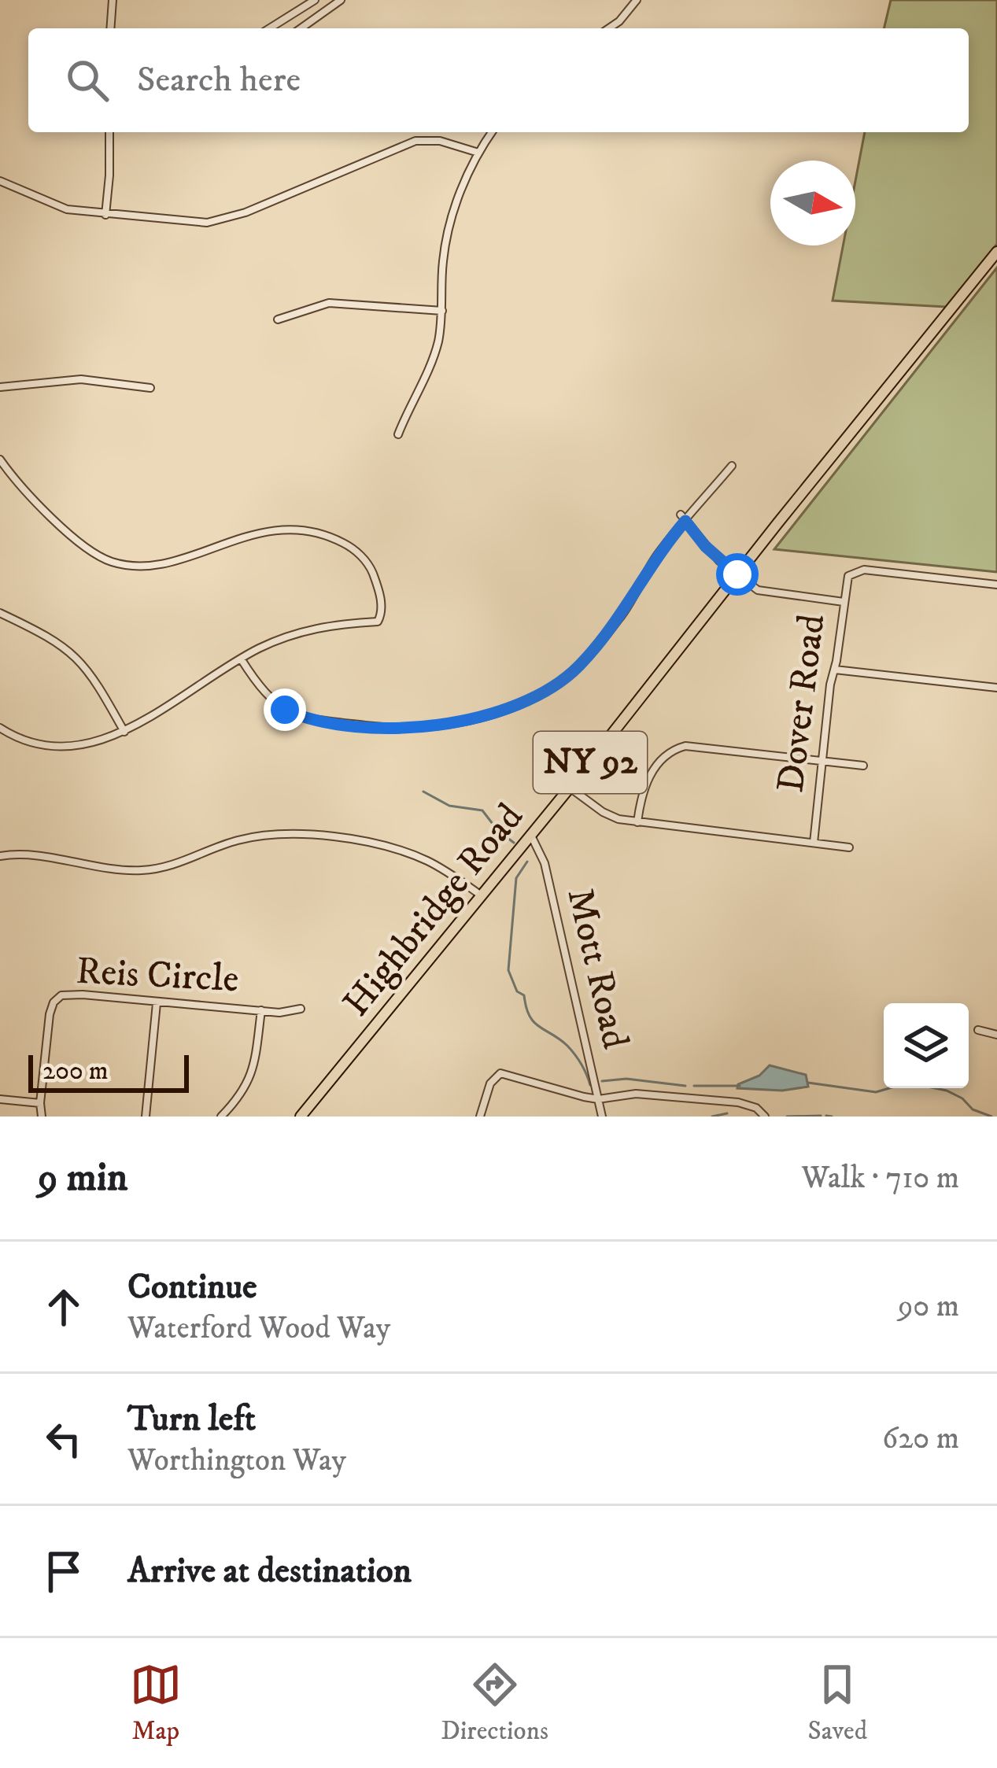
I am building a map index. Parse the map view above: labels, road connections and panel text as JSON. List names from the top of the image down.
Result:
{
  "streets": {
    "highway": ["NY 92", "Highbridge Road"],
    "street": ["Dover Road", "Mott Road", "Reis Circle"]
  },
  "crossings": [
    ["Highbridge Road", "Mott Road"]
  ],
  "scale_bar": "200 m",
  "north": "right",
  "page": {
    "search": "Search here",
    "scale": "200 m",
    "heading": ["9 min", "Walk · 710 m"],
    "list": [
      ["Continue", "Waterford Wood Way", "90 m"],
      ["Turn left", "Worthington Way", "620 m"],
      "Arrive at destination"
    ],
    "nav": ["Map", "Directions", "Saved"]
  }
}
